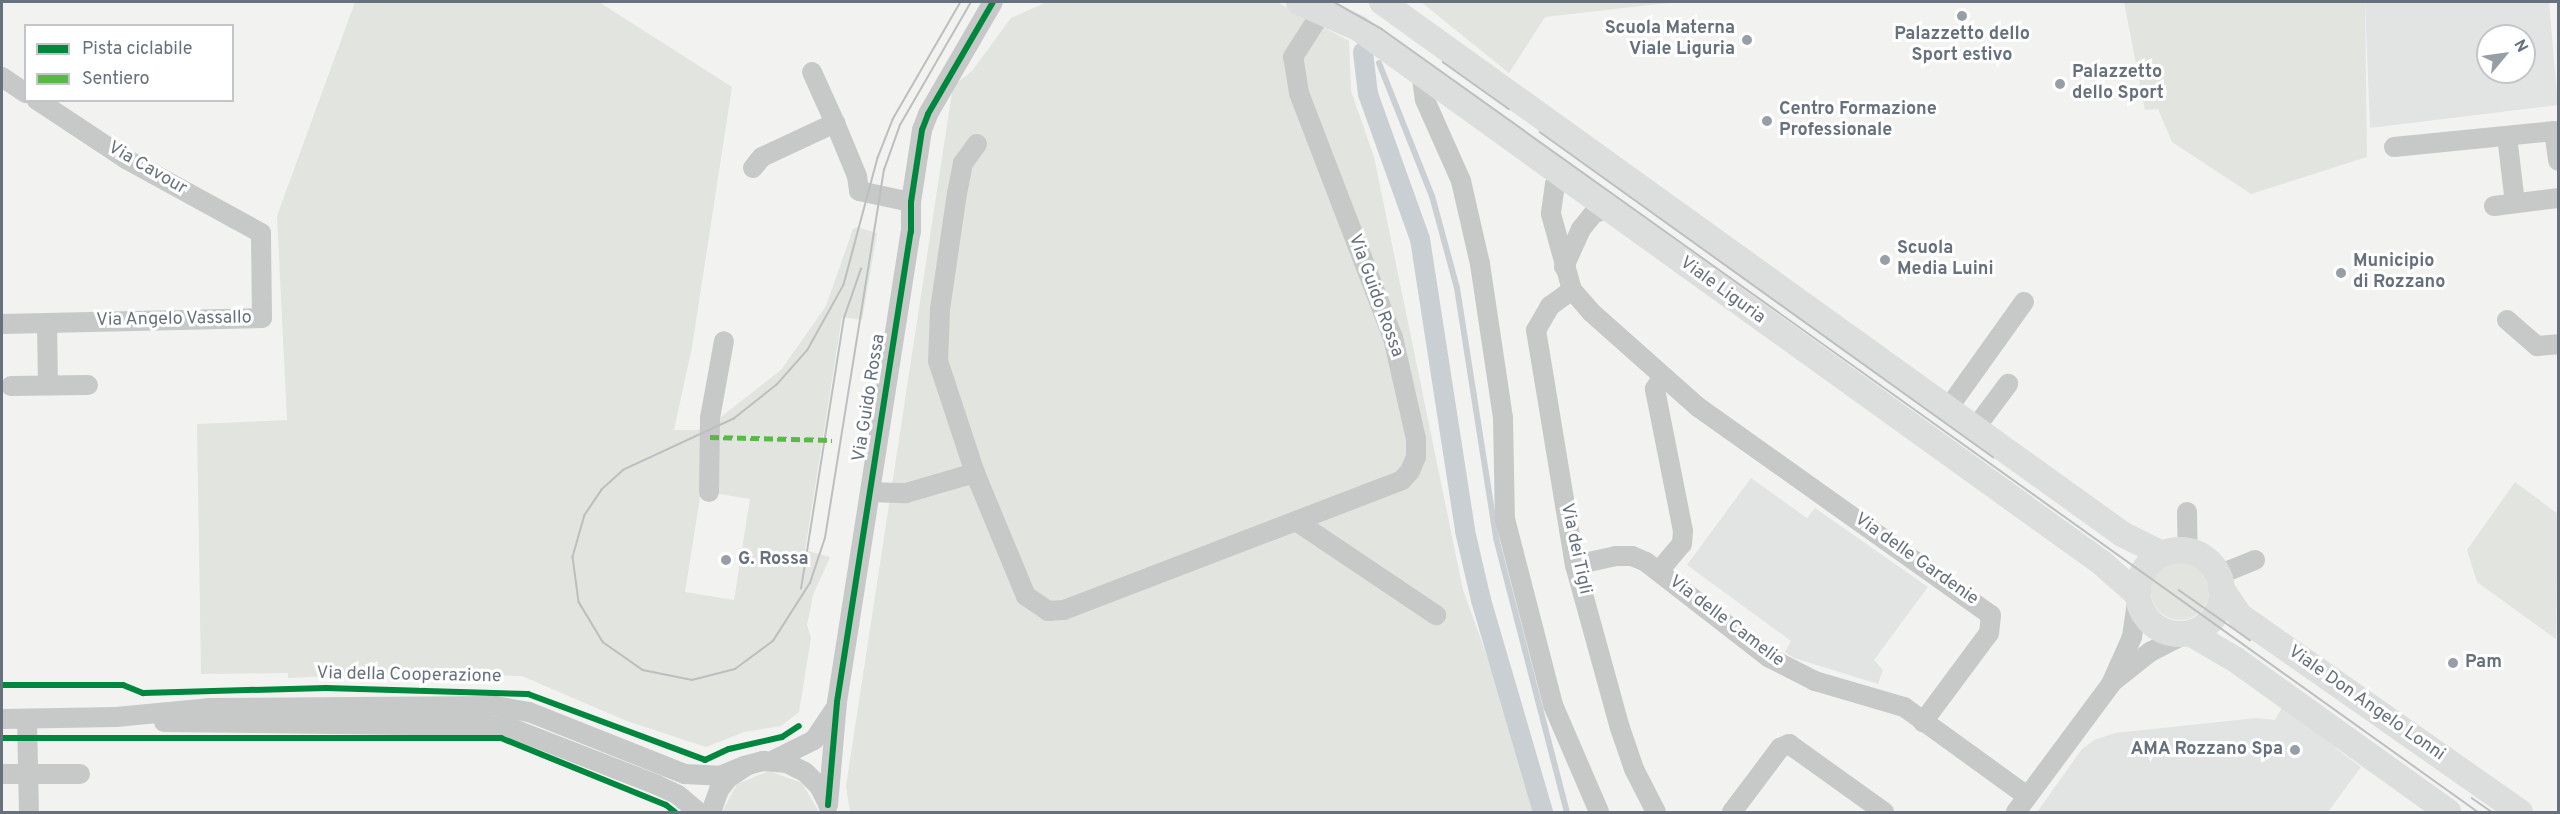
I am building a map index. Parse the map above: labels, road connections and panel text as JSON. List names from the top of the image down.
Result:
{
  "streets": {
    "main road": ["Viale Liguria", "Viale Don Angelo Lonni"],
    "street": [
      "Via Cavour",
      "Via Guido Rossa",
      "Via Angelo Vassallo",
      "Via dei Tigli",
      "Via delle Gardenie",
      "Via delle Camelie",
      "Via della Cooperazione"
    ]
  },
  "crossings": [
    ["Via Cavour", "Via Angelo Vassallo"],
    ["Viale Liguria", "Via Guido Rossa"],
    ["Viale Liguria", "Viale Don Angelo Lonni"],
    ["Via Guido Rossa", "Via della Cooperazione"],
    ["Via dei Tigli", "Via delle Camelie"],
    ["Via delle Gardenie", "Via delle Camelie"]
  ],
  "places": [
    "Palazzetto dello Sport estivo",
    "Scuola Materna Viale Liguria",
    "Palazzetto dello Sport",
    "Centro Formazione Professionale",
    "Scuola Media Luini",
    "Municipio di Rozzano",
    "G. Rossa",
    "Pam",
    "AMA Rozzano Spa"
  ],
  "legend": ["Pista ciclabile", "Sentiero"],
  "north": "top right"
}
